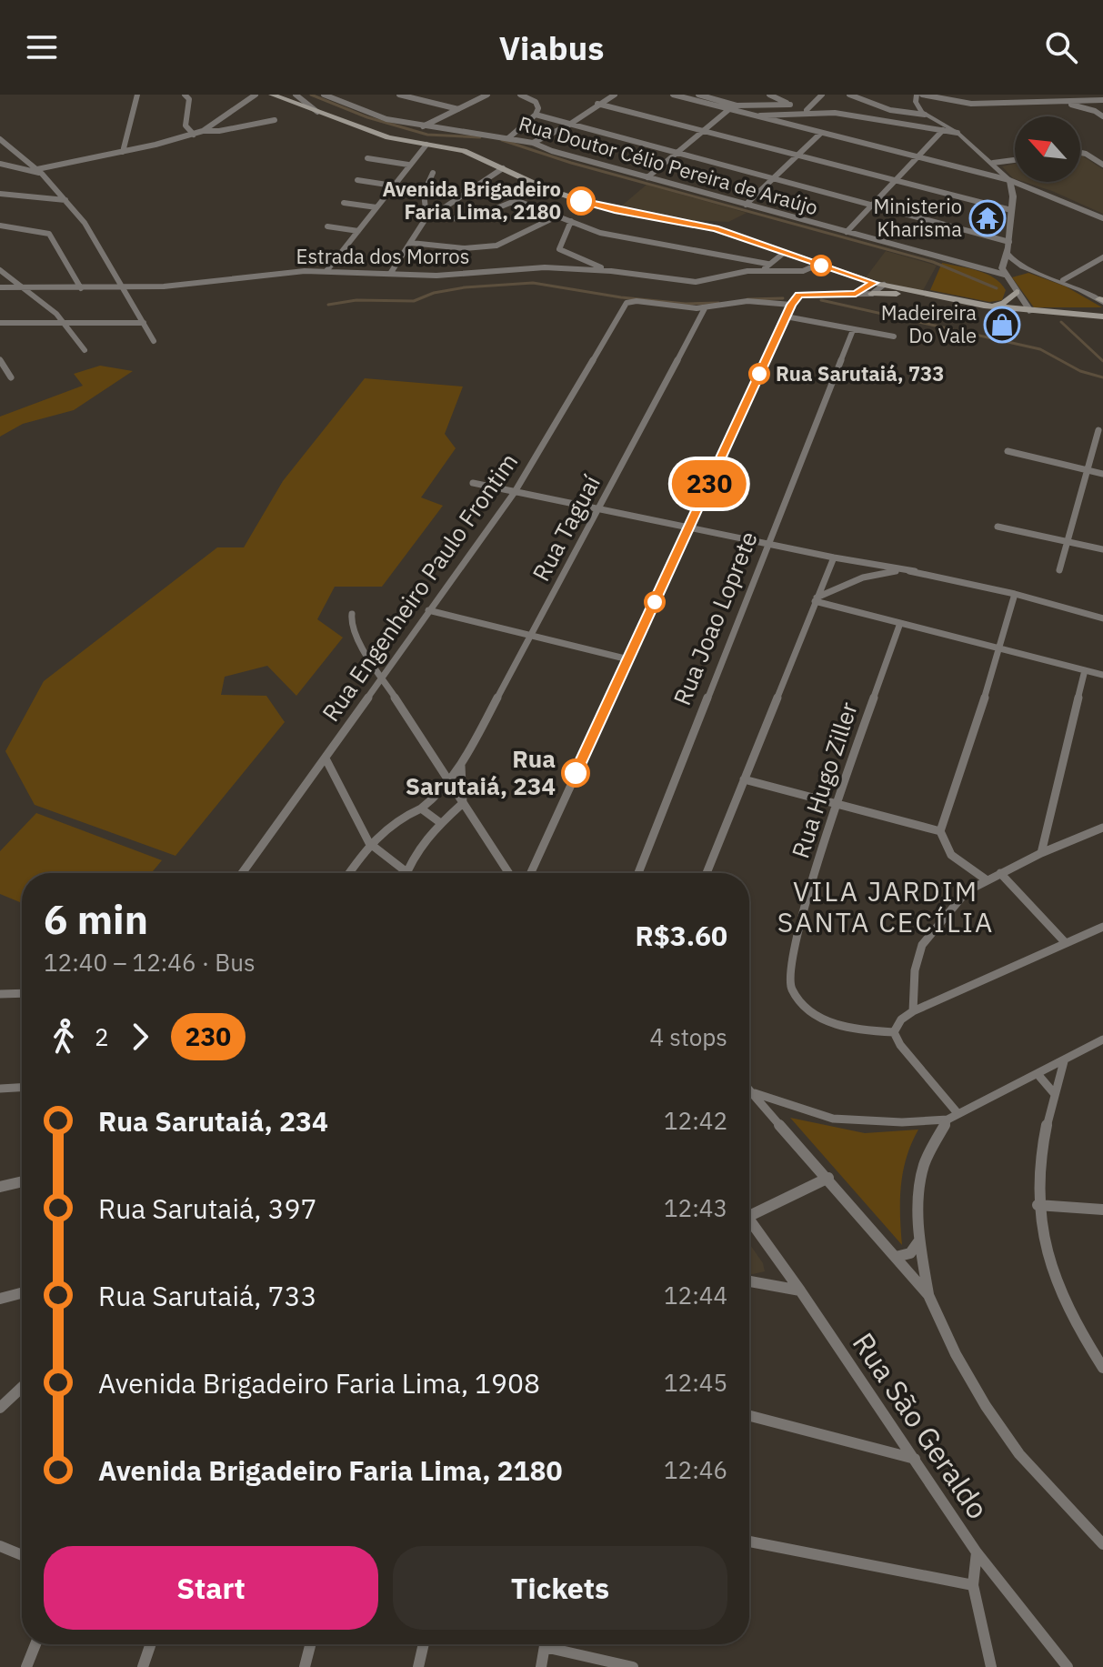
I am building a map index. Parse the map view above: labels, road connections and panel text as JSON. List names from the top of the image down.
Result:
{
  "streets": {
    "street": [
      "Rua Doutor Célio Pereira de Araújo",
      "Estrada dos Morros",
      "Rua Taguaí",
      "Rua Engenheiro Paulo Frontim",
      "Rua Joao Loprete",
      "Rua Hugo Ziller",
      "Rua São Geraldo"
    ]
  },
  "crossings": [
    ["Rua Taguaí", "Rua Engenheiro Paulo Frontim"]
  ],
  "districts": ["VILA JARDIM SANTA CECÍLIA"],
  "places": {
    "other": ["Avenida Brigadeiro Faria Lima, 2180", "Rua Sarutaiá, 733", "Rua Sarutaiá, 234"],
    "temple": ["Ministerio Kharisma"],
    "shop": ["Madeireira Do Vale"]
  },
  "lines": ["bus line 230"],
  "north": "top left",
  "page": {
    "header": "Viabus",
    "on_map": "230",
    "heading": ["6 min", "12:40 – 12:46 · Bus", "R$3.60"],
    "legs": ["2", "230", "4 stops"],
    "list": [
      {
        "name": "Rua Sarutaiá, 234",
        "value": "12:42"
      },
      {
        "name": "Rua Sarutaiá, 397",
        "value": "12:43"
      },
      {
        "name": "Rua Sarutaiá, 733",
        "value": "12:44"
      },
      {
        "name": "Avenida Brigadeiro Faria Lima, 1908",
        "value": "12:45"
      },
      {
        "name": "Avenida Brigadeiro Faria Lima, 2180",
        "value": "12:46"
      }
    ],
    "buttons": ["Start", "Tickets"]
  }
}
